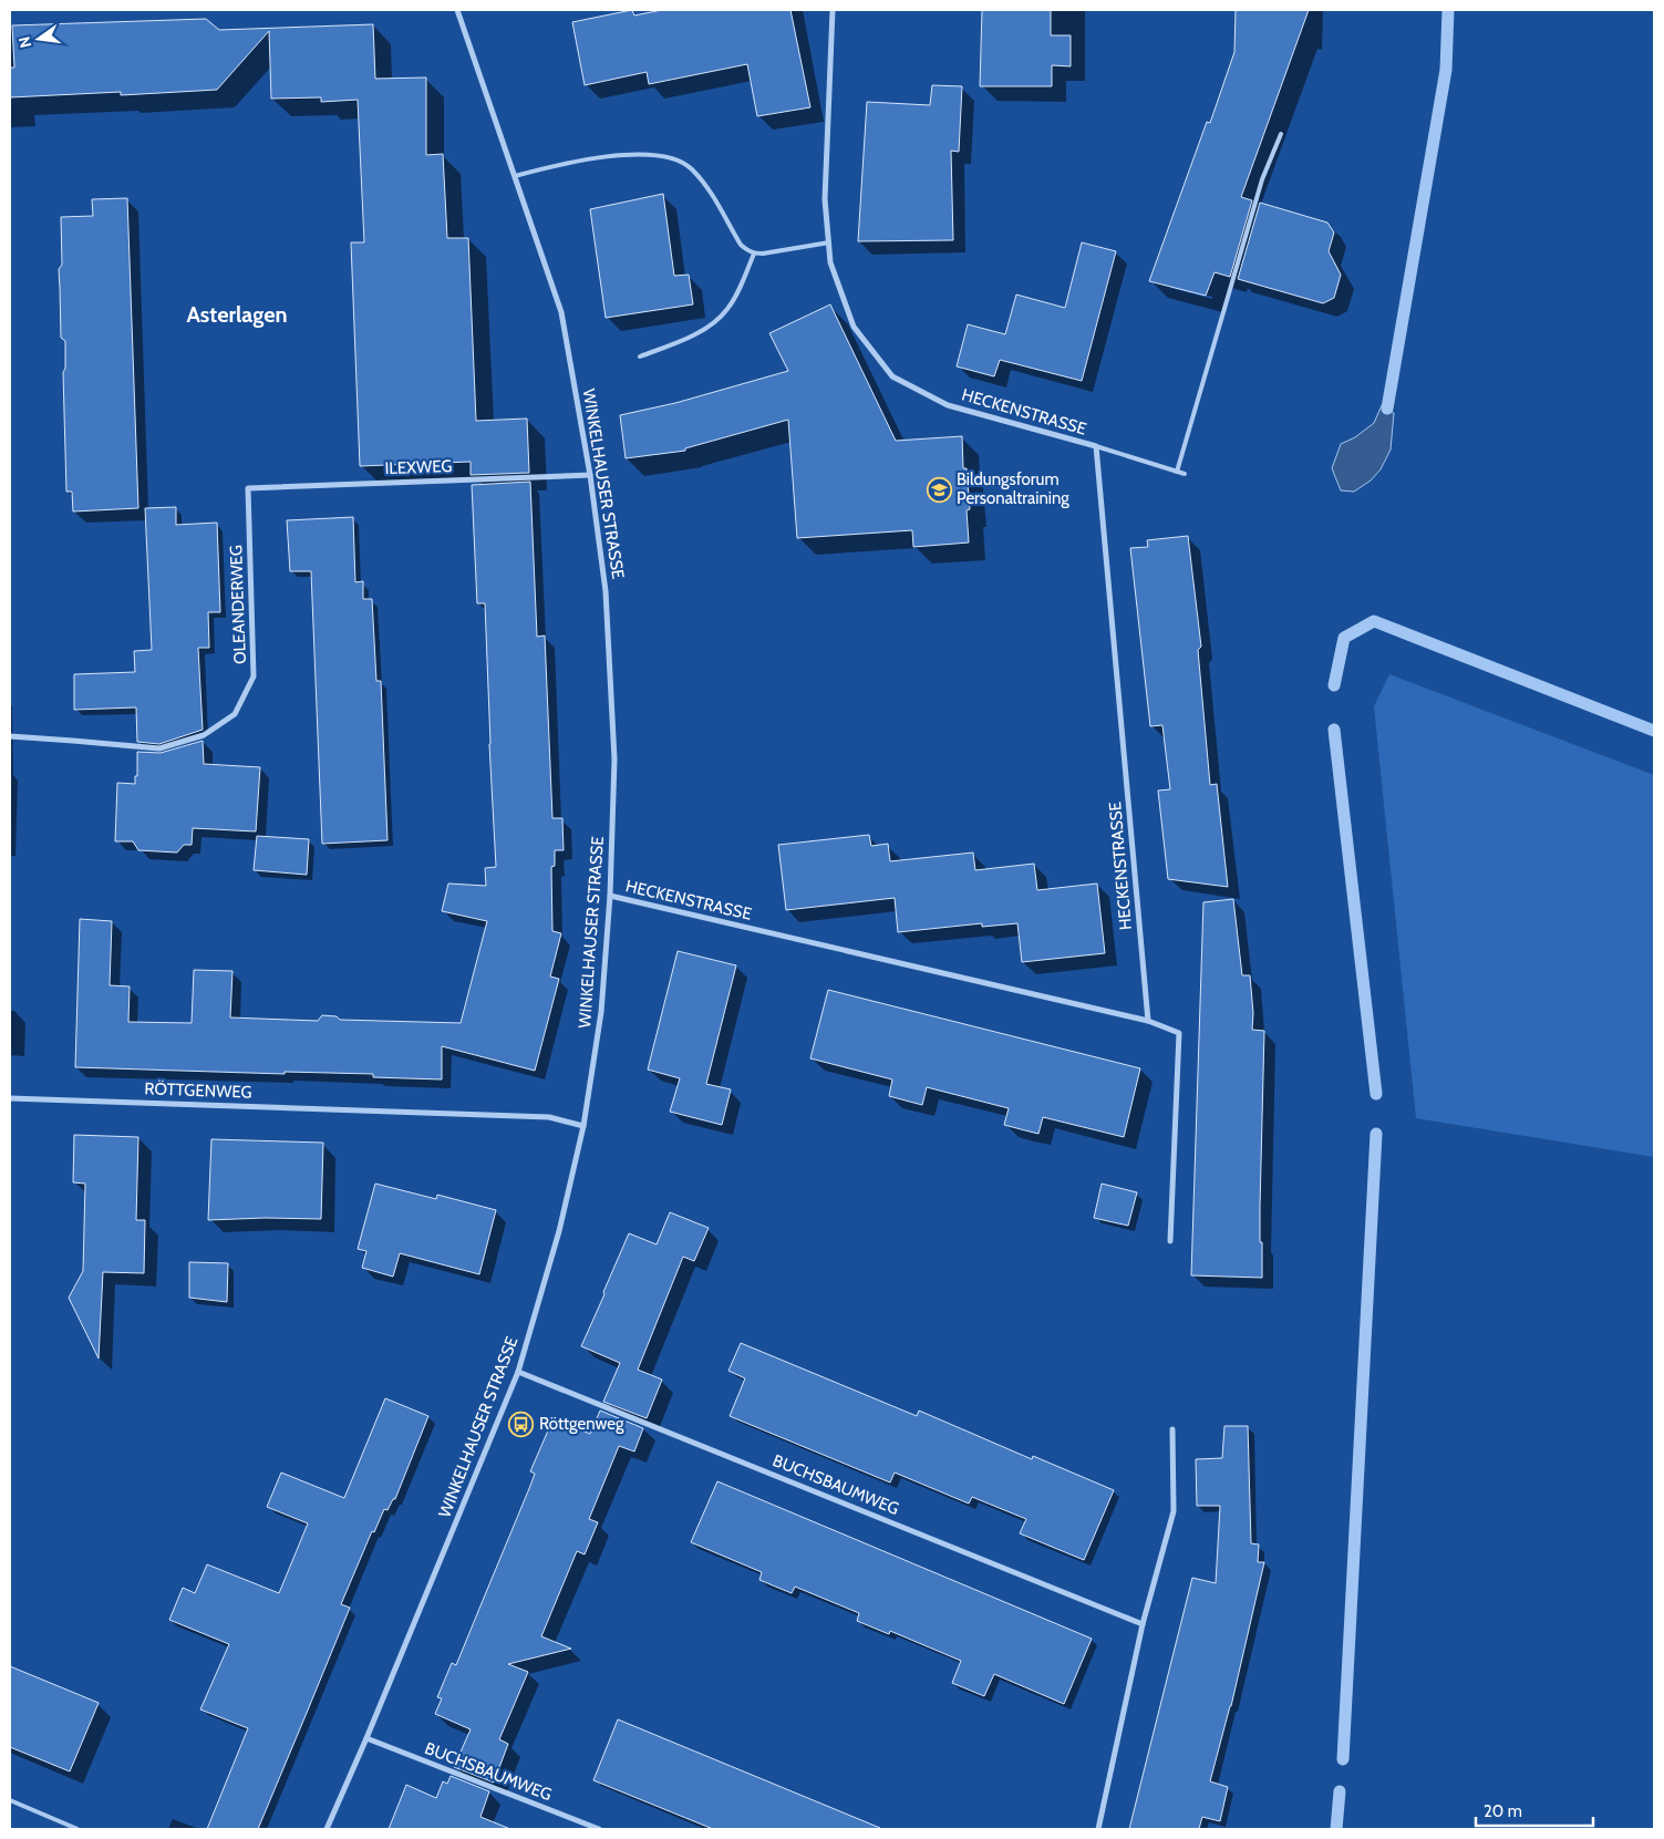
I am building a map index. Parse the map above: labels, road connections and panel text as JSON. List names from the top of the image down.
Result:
{
  "streets": {
    "street": [
      "HECKENSTRASSE",
      "ILEXWEG",
      "WINKELHAUSER STRASSE",
      "OLEANDERWEG",
      "RÖTTGENWEG",
      "BUCHSBAUMWEG"
    ]
  },
  "crossings": [
    ["HECKENSTRASSE", "WINKELHAUSER STRASSE"],
    ["ILEXWEG", "WINKELHAUSER STRASSE"],
    ["ILEXWEG", "OLEANDERWEG"],
    ["WINKELHAUSER STRASSE", "RÖTTGENWEG"],
    ["WINKELHAUSER STRASSE", "BUCHSBAUMWEG"]
  ],
  "districts": ["Asterlagen"],
  "places": {
    "school or university": ["Bildungsforum Personaltraining"],
    "bus stop": ["Röttgenweg"]
  },
  "scale_bar": "20 m",
  "north": "left"
}
